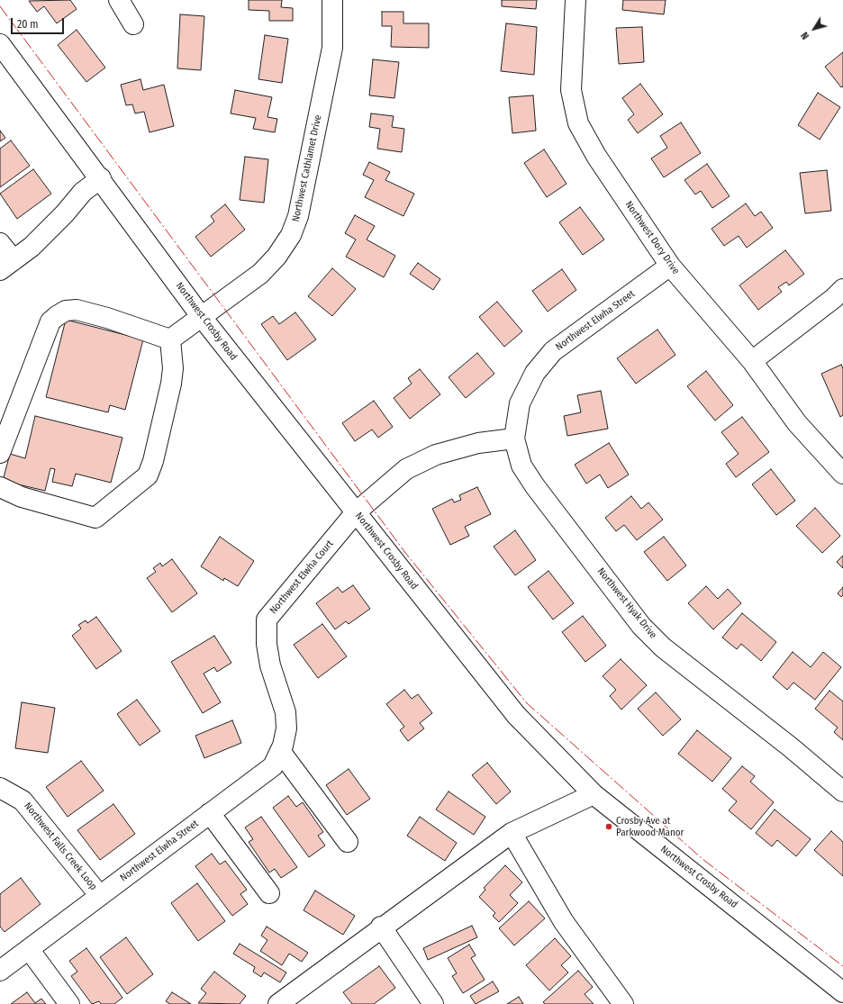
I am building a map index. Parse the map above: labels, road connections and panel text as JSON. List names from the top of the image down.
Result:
{
  "streets": {
    "street": [
      "Northwest Cathlamet Drive",
      "Northwest Dory Drive",
      "Northwest Elwha Street",
      "Northwest Crosby Road",
      "Northwest Elwha Court",
      "Northwest Hyak Drive",
      "Northwest Falls Creek Loop"
    ]
  },
  "crossings": [
    ["Northwest Cathlamet Drive", "Northwest Crosby Road"],
    ["Northwest Dory Drive", "Northwest Elwha Street"],
    ["Northwest Elwha Street", "Northwest Elwha Court"],
    ["Northwest Elwha Street", "Northwest Hyak Drive"],
    ["Northwest Elwha Street", "Northwest Falls Creek Loop"],
    ["Northwest Crosby Road", "Northwest Elwha Court"]
  ],
  "places": ["Crosby Ave at Parkwood Manor"],
  "scale_bar": "20 m",
  "north": "bottom left"
}
